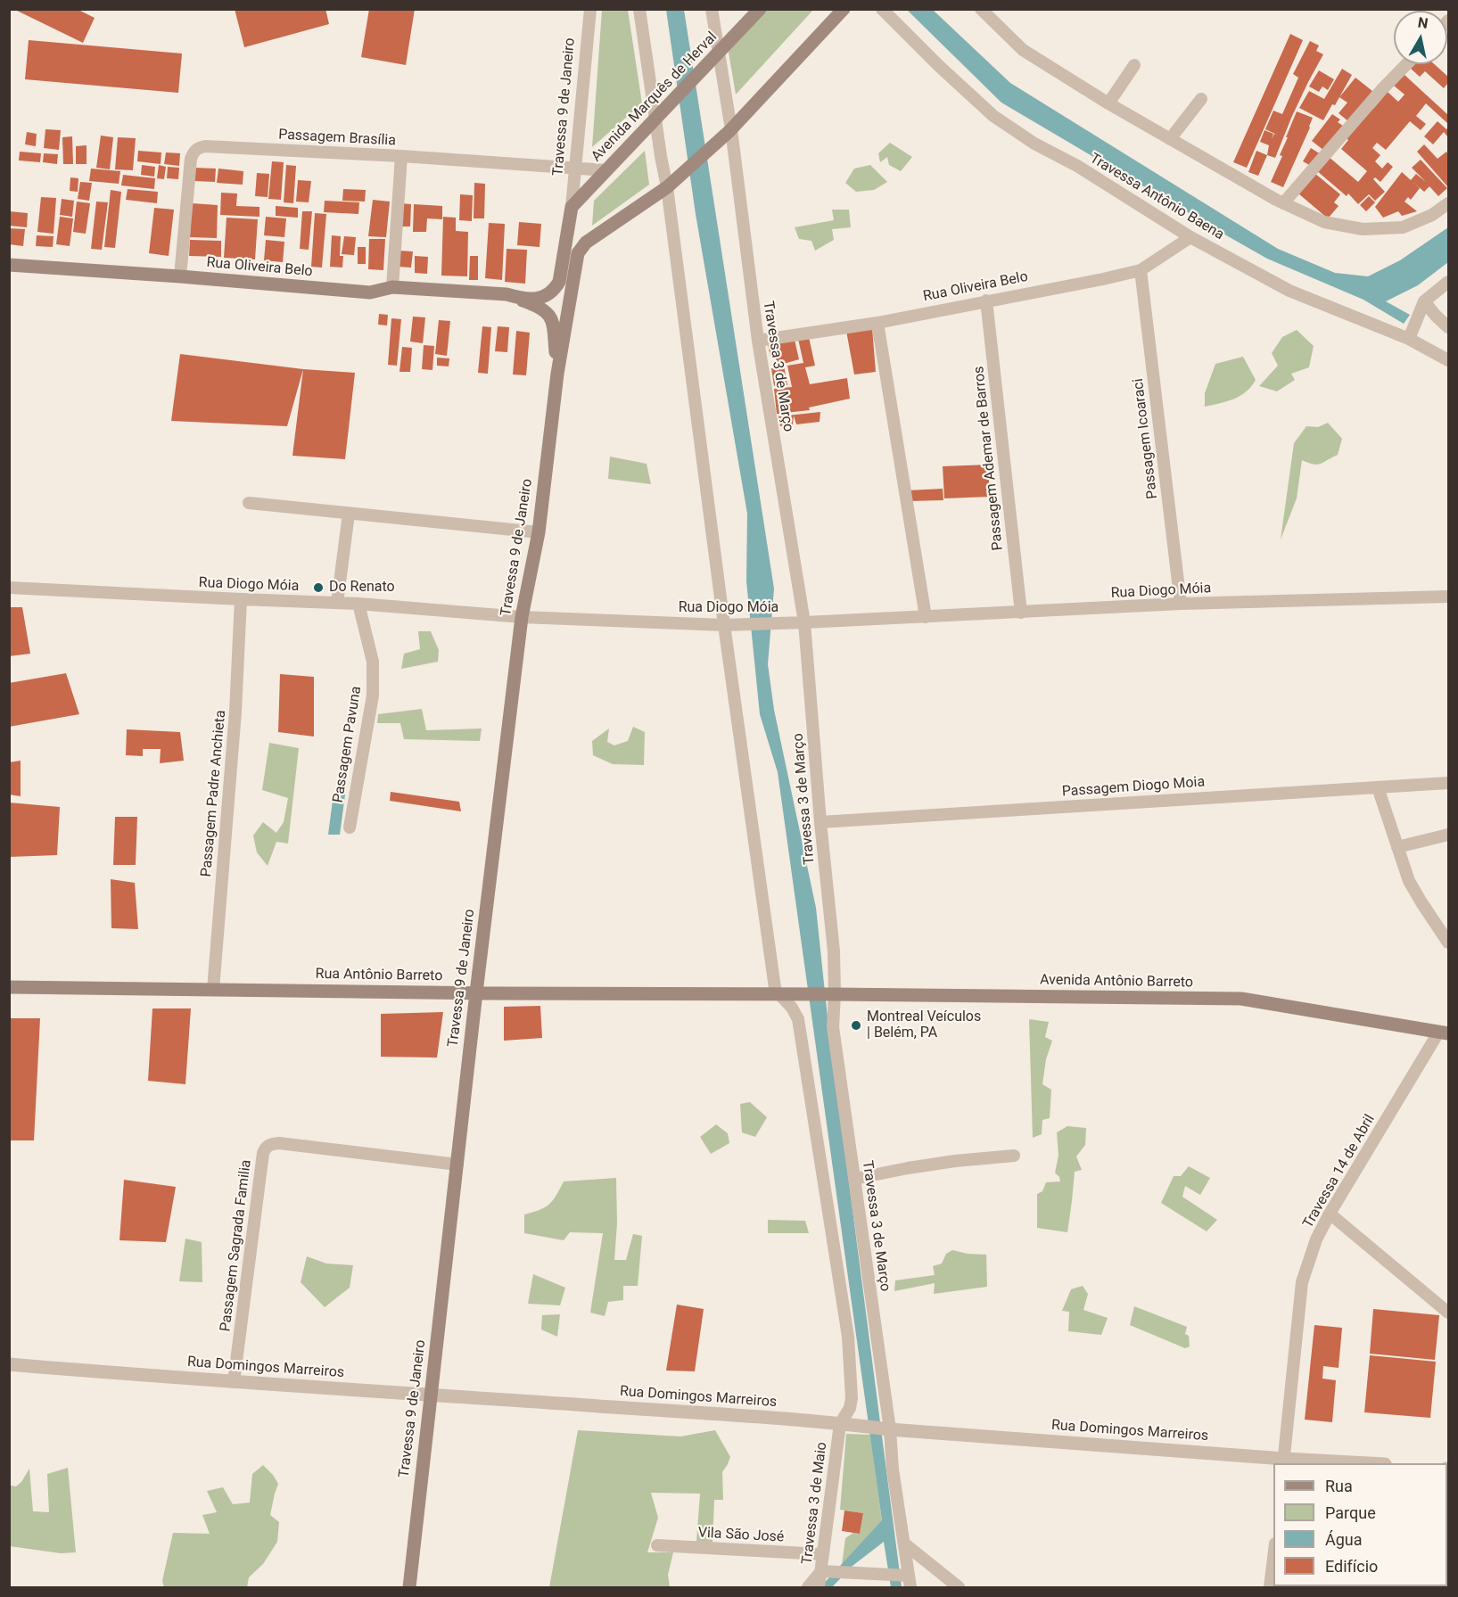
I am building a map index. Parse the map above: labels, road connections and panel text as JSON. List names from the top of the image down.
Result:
{
  "streets": {
    "main road": [
      "Avenida Marquês de Herval",
      "Travessa 9 de Janeiro",
      "Rua Oliveira Belo",
      "Rua Antônio Barreto",
      "Avenida Antônio Barreto"
    ],
    "street": [
      "Passagem Brasília",
      "Travessa Antônio Baena",
      "Travessa 3 de Março",
      "Passagem Icoaraci",
      "Passagem Ademar de Barros",
      "Rua Diogo Móia",
      "Passagem Pavuna",
      "Passagem Diogo Moia",
      "Passagem Padre Anchieta",
      "Travessa 14 de Abril",
      "Passagem Sagrada Familia",
      "Rua Domingos Marreiros",
      "Travessa 3 de Maio",
      "Vila São José"
    ]
  },
  "crossings": [
    ["Avenida Marquês de Herval", "Travessa 9 de Janeiro"],
    ["Avenida Marquês de Herval", "Passagem Brasília"],
    ["Avenida Marquês de Herval", "Rua Oliveira Belo"],
    ["Avenida Marquês de Herval", "Travessa 3 de Março"],
    ["Travessa 9 de Janeiro", "Passagem Brasília"],
    ["Travessa 9 de Janeiro", "Rua Oliveira Belo"],
    ["Travessa 9 de Janeiro", "Rua Diogo Móia"],
    ["Travessa 9 de Janeiro", "Rua Antônio Barreto"],
    ["Travessa 9 de Janeiro", "Passagem Sagrada Familia"],
    ["Travessa 9 de Janeiro", "Rua Domingos Marreiros"],
    ["Passagem Brasília", "Rua Oliveira Belo"],
    ["Travessa Antônio Baena", "Rua Oliveira Belo"],
    ["Rua Oliveira Belo", "Travessa 3 de Março"],
    ["Rua Oliveira Belo", "Passagem Icoaraci"],
    ["Rua Oliveira Belo", "Passagem Ademar de Barros"],
    ["Travessa 3 de Março", "Rua Diogo Móia"],
    ["Travessa 3 de Março", "Passagem Diogo Moia"],
    ["Travessa 3 de Março", "Avenida Antônio Barreto"],
    ["Travessa 3 de Março", "Rua Domingos Marreiros"],
    ["Passagem Icoaraci", "Rua Diogo Móia"],
    ["Passagem Ademar de Barros", "Rua Diogo Móia"],
    ["Rua Diogo Móia", "Passagem Pavuna"],
    ["Rua Diogo Móia", "Passagem Padre Anchieta"],
    ["Passagem Padre Anchieta", "Rua Antônio Barreto"],
    ["Rua Antônio Barreto", "Avenida Antônio Barreto"],
    ["Avenida Antônio Barreto", "Travessa 14 de Abril"],
    ["Travessa 14 de Abril", "Rua Domingos Marreiros"],
    ["Passagem Sagrada Familia", "Rua Domingos Marreiros"],
    ["Rua Domingos Marreiros", "Travessa 3 de Maio"],
    ["Travessa 3 de Maio", "Vila São José"]
  ],
  "places": ["Do Renato", "Montreal Veículos | Belém, PA"],
  "legend": [
    "Rua",
    "Parque",
    "Água",
    "Edifício"
  ],
  "north": "top"
}
